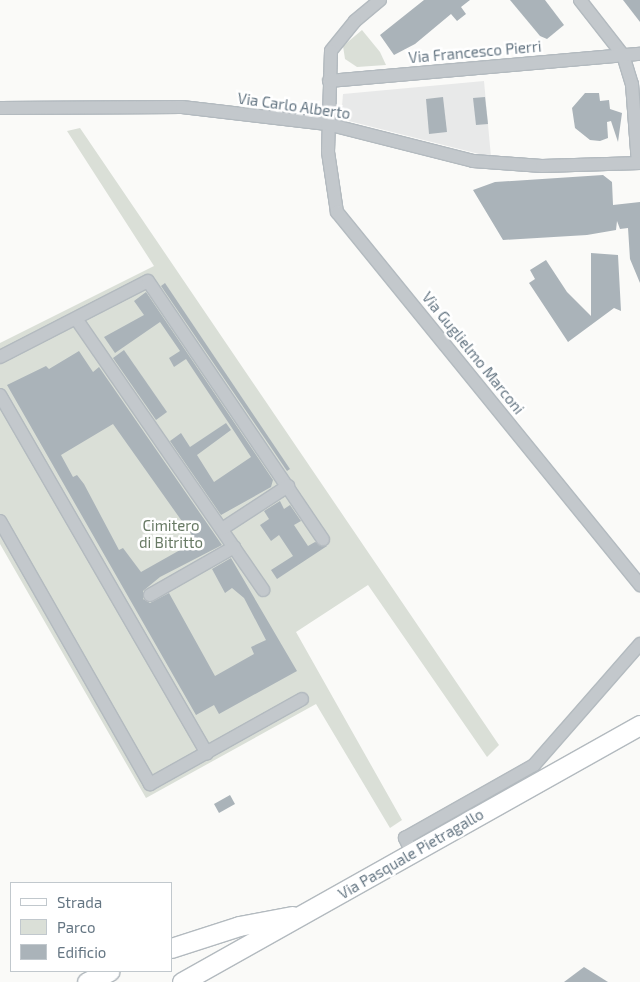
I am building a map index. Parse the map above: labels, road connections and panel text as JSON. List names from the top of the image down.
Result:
{
  "streets": {
    "main road": ["Via Pasquale Pietragallo"],
    "street": ["Via Francesco Pierri", "Via Carlo Alberto", "Via Guglielmo Marconi"]
  },
  "crossings": [
    ["Via Francesco Pierri", "Via Guglielmo Marconi"],
    ["Via Carlo Alberto", "Via Guglielmo Marconi"]
  ],
  "parks": ["Cimitero di Bitritto"],
  "legend": ["Strada", "Parco", "Edificio"]
}
